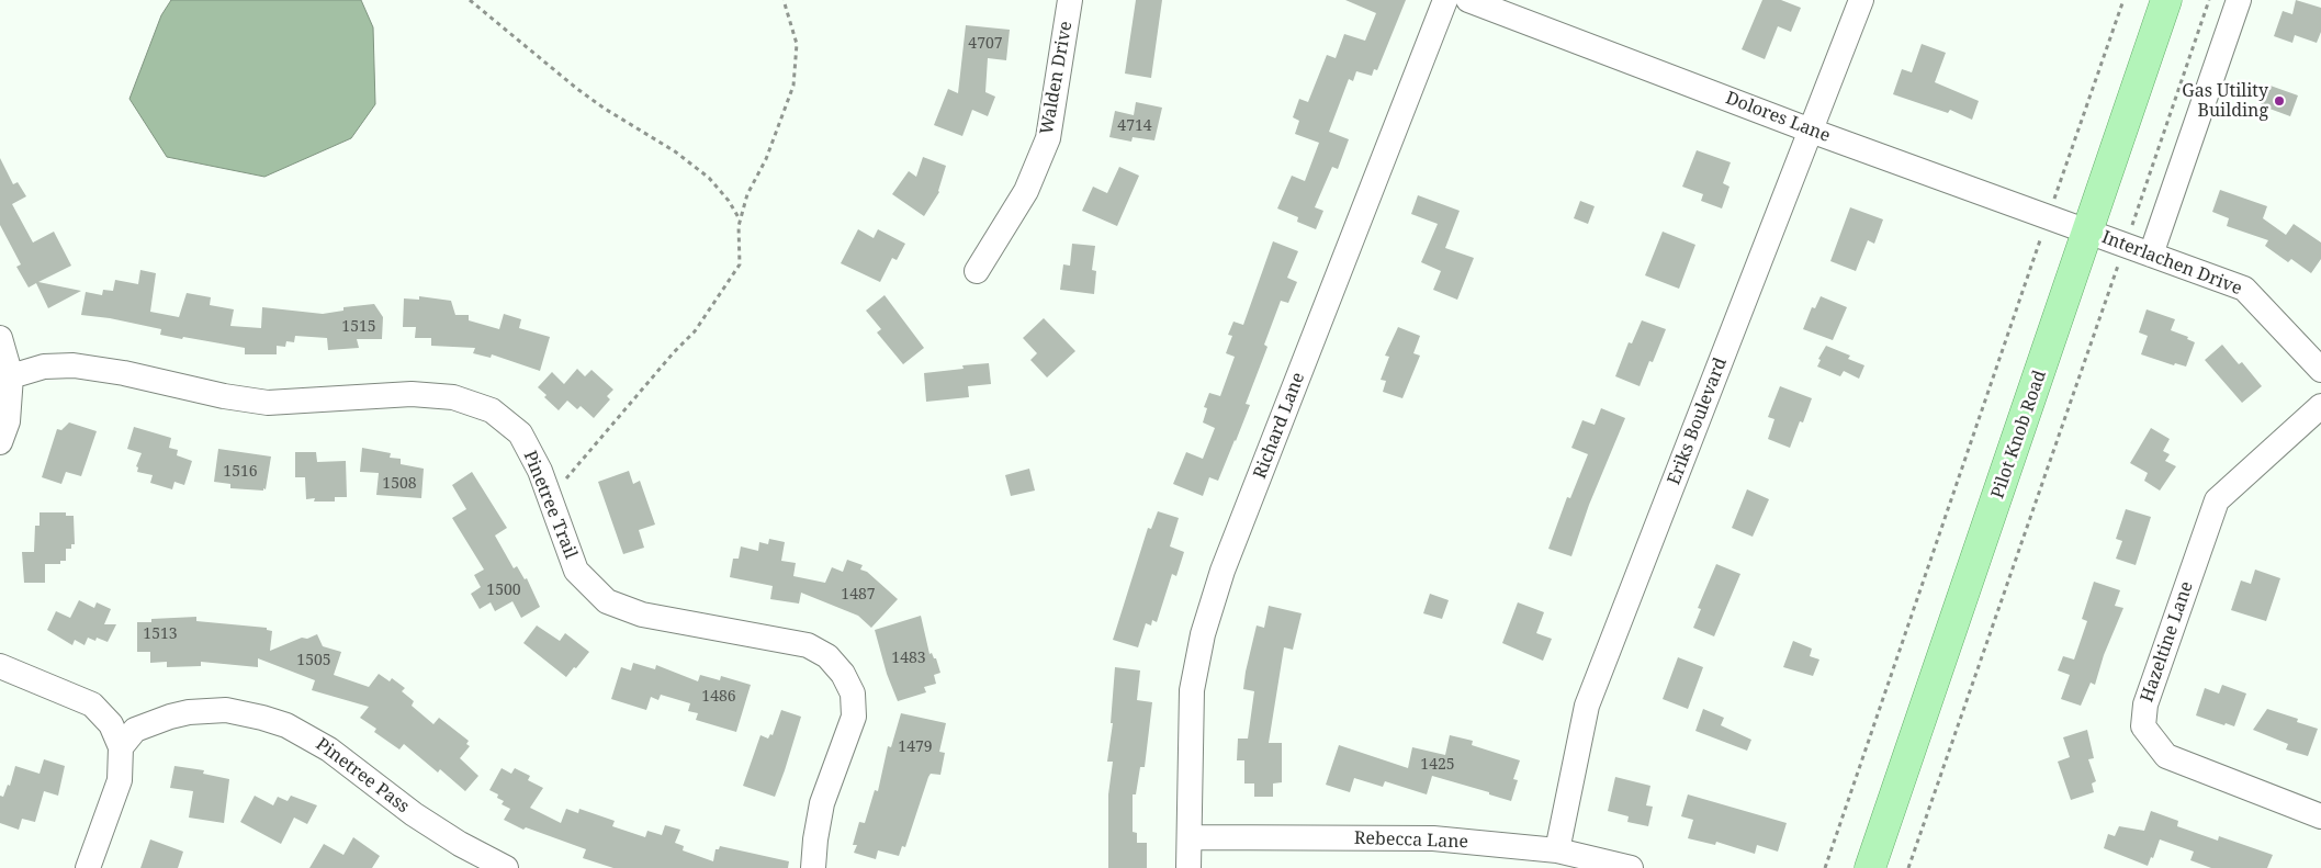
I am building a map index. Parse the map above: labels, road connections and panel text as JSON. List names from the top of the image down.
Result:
{
  "streets": {
    "main road": ["Pilot Knob Road"],
    "street": [
      "Walden Drive",
      "Dolores Lane",
      "Interlachen Drive",
      "Eriks Boulevard",
      "Richard Lane",
      "Pinetree Trail",
      "Hazeltine Lane",
      "Pinetree Pass",
      "Rebecca Lane"
    ]
  },
  "crossings": [
    ["Dolores Lane", "Interlachen Drive"],
    ["Dolores Lane", "Eriks Boulevard"],
    ["Dolores Lane", "Pilot Knob Road"],
    ["Interlachen Drive", "Pilot Knob Road"],
    ["Eriks Boulevard", "Rebecca Lane"],
    ["Richard Lane", "Rebecca Lane"]
  ],
  "places": ["Gas Utility Building"],
  "house_numbers": [
    "4707",
    "4714",
    "1515",
    "1516",
    "1508",
    "1500",
    "1487",
    "1513",
    "1483",
    "1505",
    "1486",
    "1479",
    "1425"
  ]
}
